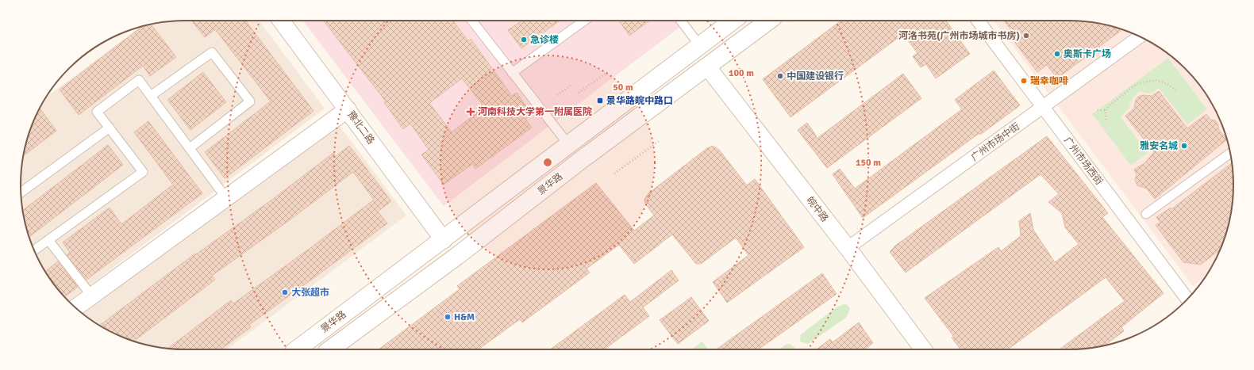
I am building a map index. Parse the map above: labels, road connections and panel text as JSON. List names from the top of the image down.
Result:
{
  "streets": {
    "main road": ["景华路"],
    "street": [
      "豫北二路",
      "广州市场中街",
      "广州市场西街",
      "皖中路"
    ]
  },
  "crossings": [
    ["豫北二路", "景华路"],
    ["广州市场中街", "广州市场西街"],
    ["广州市场中街", "皖中路"],
    ["景华路", "皖中路"]
  ],
  "places": {
    "other": [
      "河洛书苑(广州市场城市书房)",
      "急诊楼",
      "奥斯卡广场",
      "中国建设银行",
      "瑞幸咖啡",
      "雅安名城",
      "大张超市",
      "H&M"
    ],
    "transit": ["景华路皖中路口"],
    "health": ["河南科技大学第一附属医院"]
  },
  "rings": ["100 m", "50 m", "150 m"]
}
